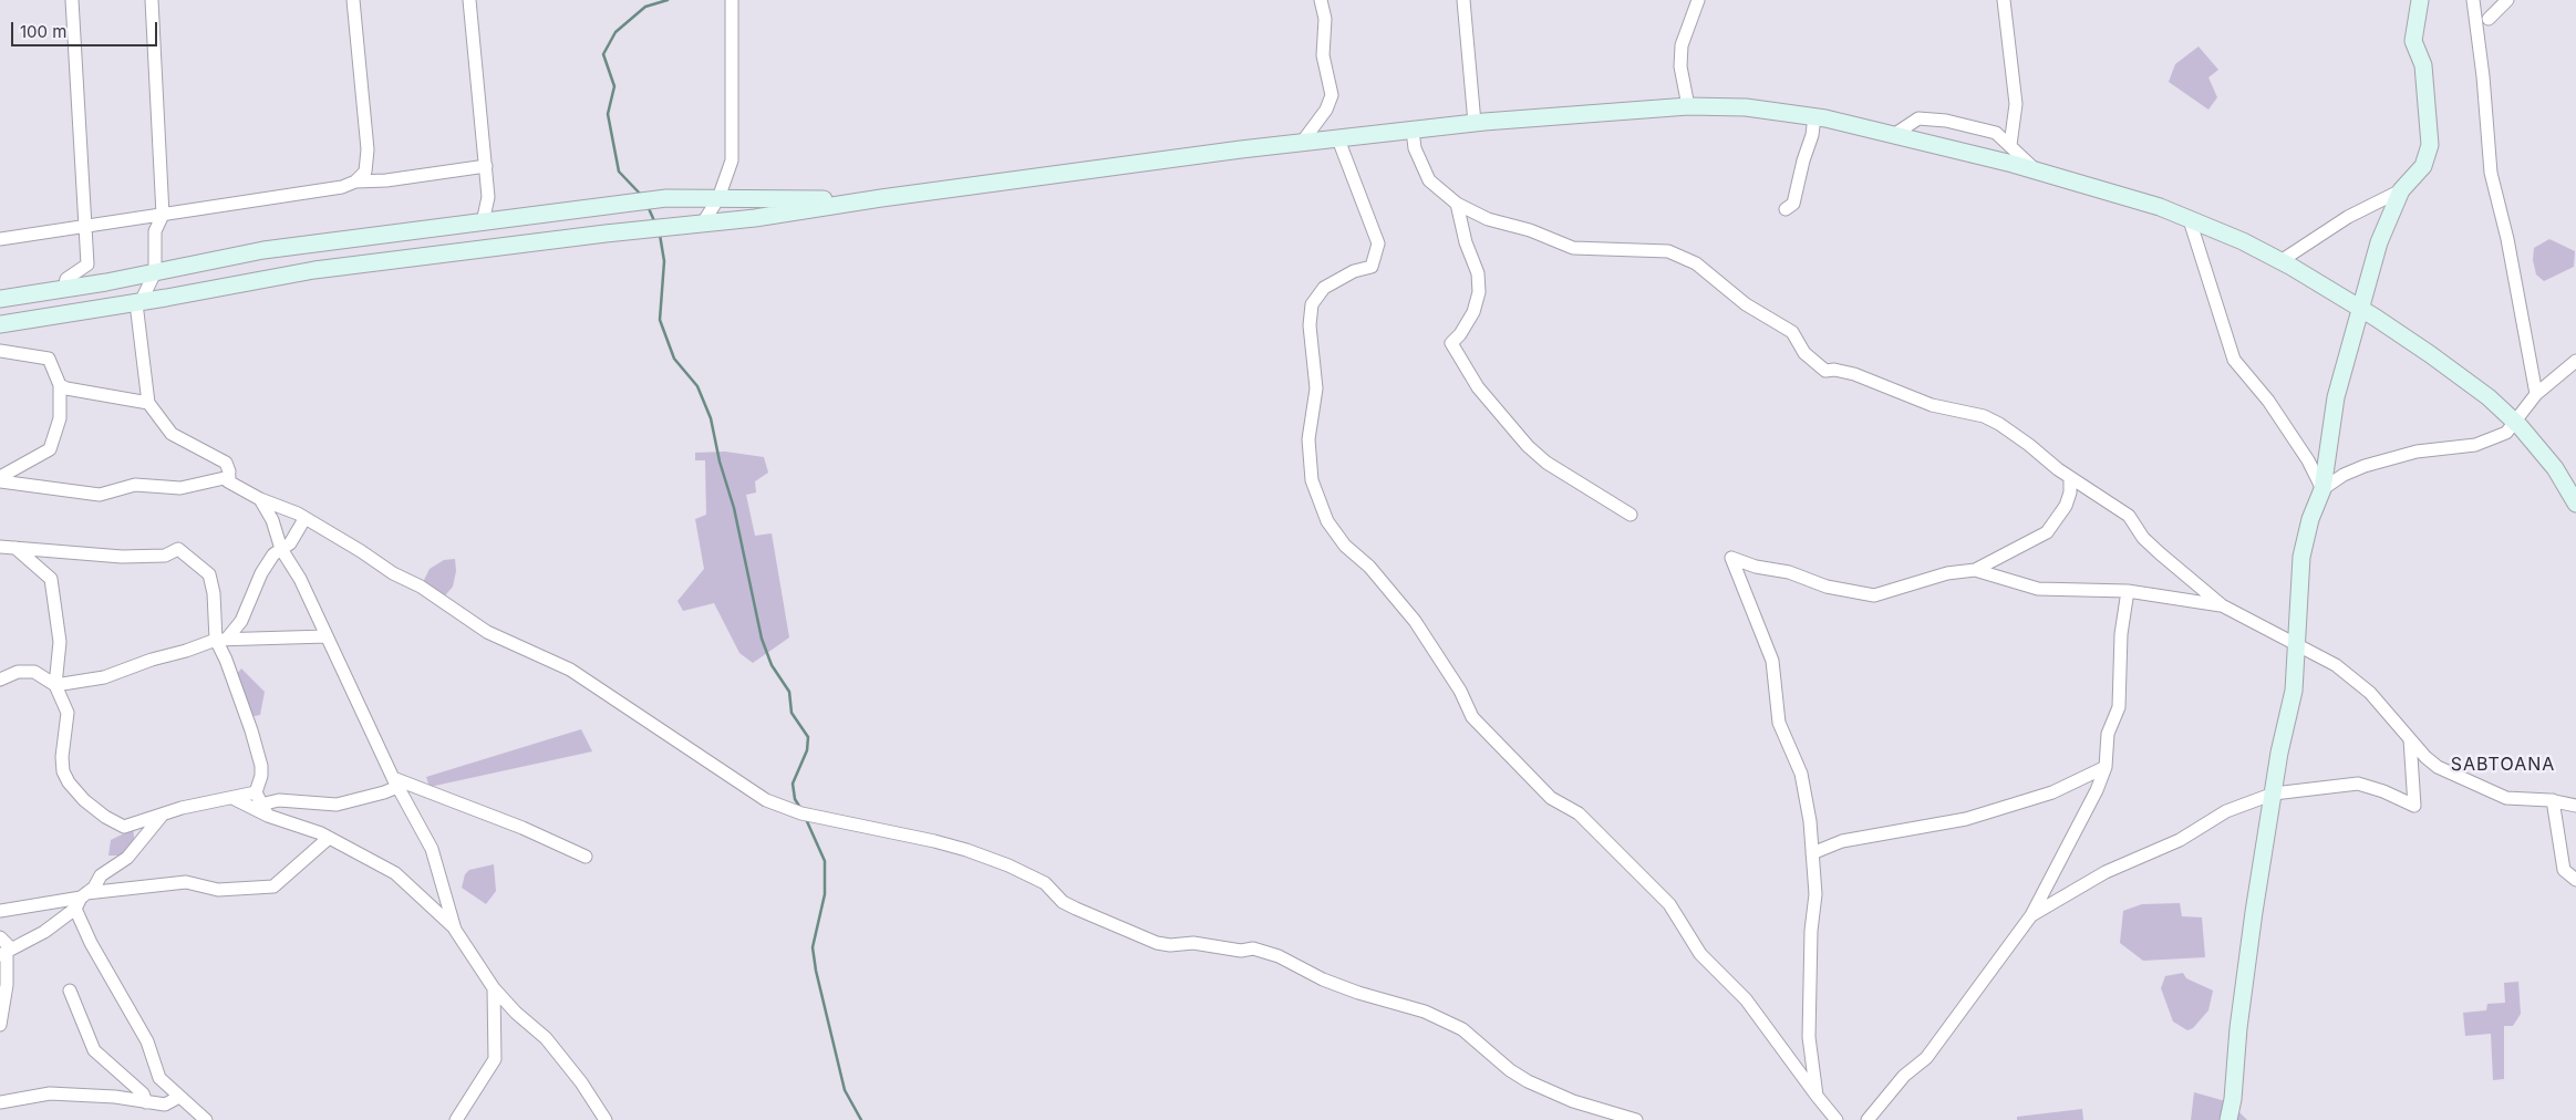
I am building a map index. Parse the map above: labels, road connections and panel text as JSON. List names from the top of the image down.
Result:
{
  "districts": ["SABTOANA"],
  "scale_bar": "100 m"
}
